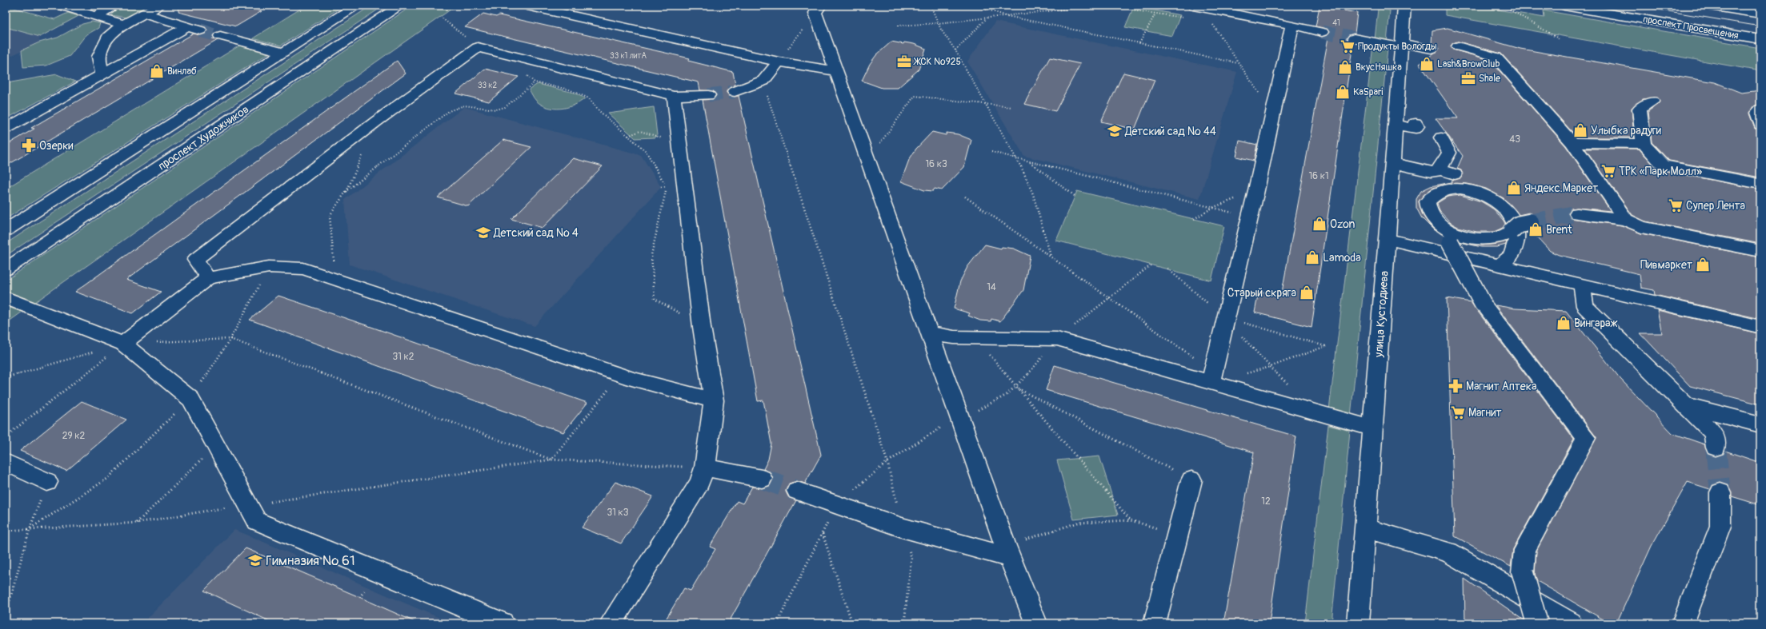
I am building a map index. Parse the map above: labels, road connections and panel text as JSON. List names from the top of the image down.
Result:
{
  "streets": {
    "street": ["проспект Просвещения", "проспект Художников", "улица Кустодиева"]
  },
  "places": {
    "supermarket": [
      "Продукты Вологды",
      "ТРК «Парк Молл»",
      "Супер Лента",
      "Магнит"
    ],
    "office": ["ЖСК №925", "Shale"],
    "shop": [
      "Lash&BrowClub",
      "ВкусНяшка",
      "Винлаб",
      "KaSpari",
      "Улыбка радуги",
      "Яндекс.Маркет",
      "Ozon",
      "Brent",
      "Lamoda",
      "Пивмаркет",
      "Старый скряга",
      "Вингараж"
    ],
    "school or university": ["Детский сад № 44", "Детский сад № 4", "Гимназия № 61"],
    "pharmacy": ["Озерки", "Магнит Аптека"]
  },
  "house_numbers": [
    "41",
    "33 к1 литА",
    "33 к2",
    "43",
    "16 к3",
    "16 к1",
    "14",
    "31 к2",
    "29 к2",
    "12",
    "31 к3"
  ]
}
